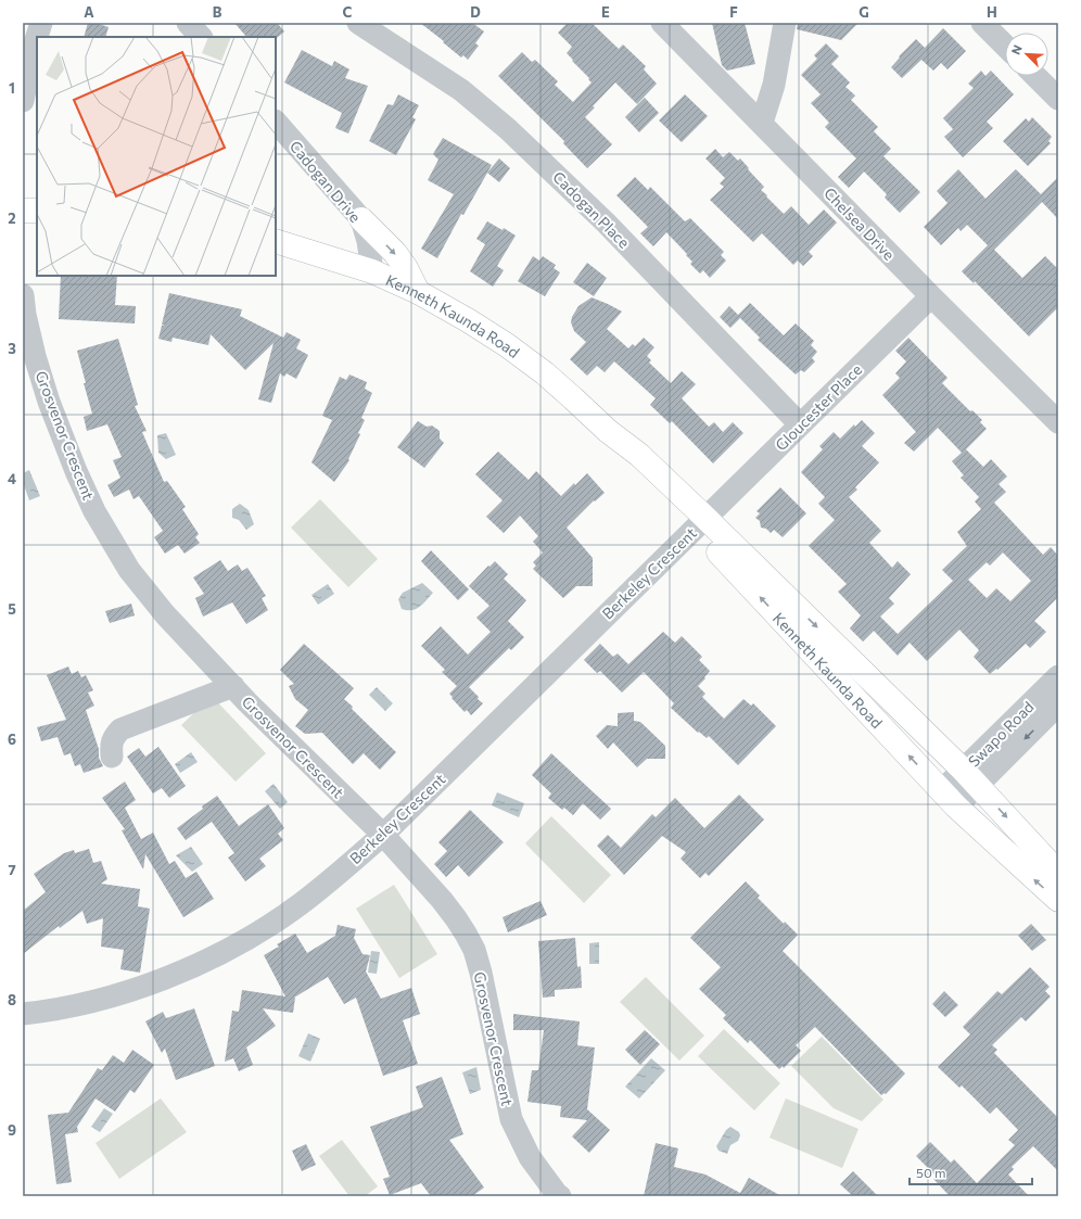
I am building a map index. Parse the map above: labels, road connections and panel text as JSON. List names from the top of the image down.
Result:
{
  "streets": {
    "main road": ["Kenneth Kaunda Road"],
    "street": [
      "Cadogan Drive",
      "Cadogan Place",
      "Chelsea Drive",
      "Gloucester Place",
      "Grosvenor Crescent",
      "Berkeley Crescent",
      "Swapo Road"
    ]
  },
  "crossings": [
    ["Cadogan Drive", "Kenneth Kaunda Road"],
    ["Cadogan Place", "Gloucester Place"],
    ["Chelsea Drive", "Gloucester Place"],
    ["Kenneth Kaunda Road", "Gloucester Place"],
    ["Kenneth Kaunda Road", "Berkeley Crescent"],
    ["Kenneth Kaunda Road", "Swapo Road"],
    ["Gloucester Place", "Berkeley Crescent"],
    ["Grosvenor Crescent", "Berkeley Crescent"]
  ],
  "scale_bar": "50 m",
  "north": "top left",
  "grid": {
    "columns": [
      "A",
      "B",
      "C",
      "D",
      "E",
      "F",
      "G",
      "H"
    ],
    "rows": [
      "1",
      "2",
      "3",
      "4",
      "5",
      "6",
      "7",
      "8",
      "9"
    ]
  }
}
